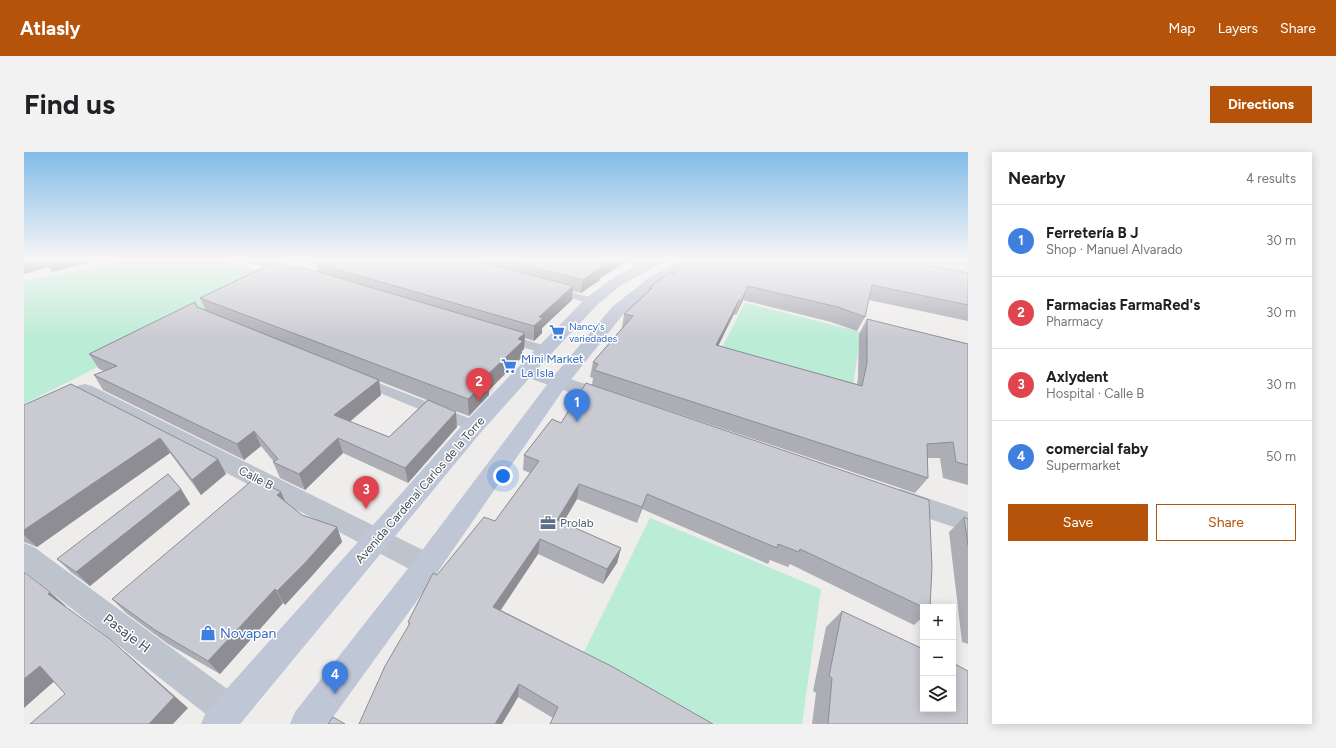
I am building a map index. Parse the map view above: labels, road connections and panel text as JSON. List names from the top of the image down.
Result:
{
  "streets": {
    "street": ["Calle B", "Avenida Cardenal Carlos de la Torre", "Pasaje H"]
  },
  "crossings": [
    ["Calle B", "Avenida Cardenal Carlos de la Torre"],
    ["Avenida Cardenal Carlos de la Torre", "Pasaje H"]
  ],
  "places": {
    "supermarket": ["Nancy's variedades", "Mini Market La Isla"],
    "office": ["Prolab"],
    "shop": ["Novapan"]
  },
  "page": {
    "header": "Atlasly",
    "nav": ["Map", "Layers", "Share"],
    "buttons": [
      "Directions",
      ["Save", "Share"]
    ],
    "title": "Find us",
    "heading": ["Nearby", "4 results"],
    "list": [
      {
        "mark": "1",
        "name": "Ferretería B J",
        "note": "Shop · Manuel Alvarado",
        "value": "30 m"
      },
      {
        "mark": "2",
        "name": "Farmacias FarmaRed's",
        "note": "Pharmacy",
        "value": "30 m"
      },
      {
        "mark": "3",
        "name": "Axlydent",
        "note": "Hospital · Calle B",
        "value": "30 m"
      },
      {
        "mark": "4",
        "name": "comercial faby",
        "note": "Supermarket",
        "value": "50 m"
      }
    ],
    "pins": [
      "2",
      "1",
      "3",
      "4"
    ],
    "map_buttons": ["+", "−"]
  }
}
